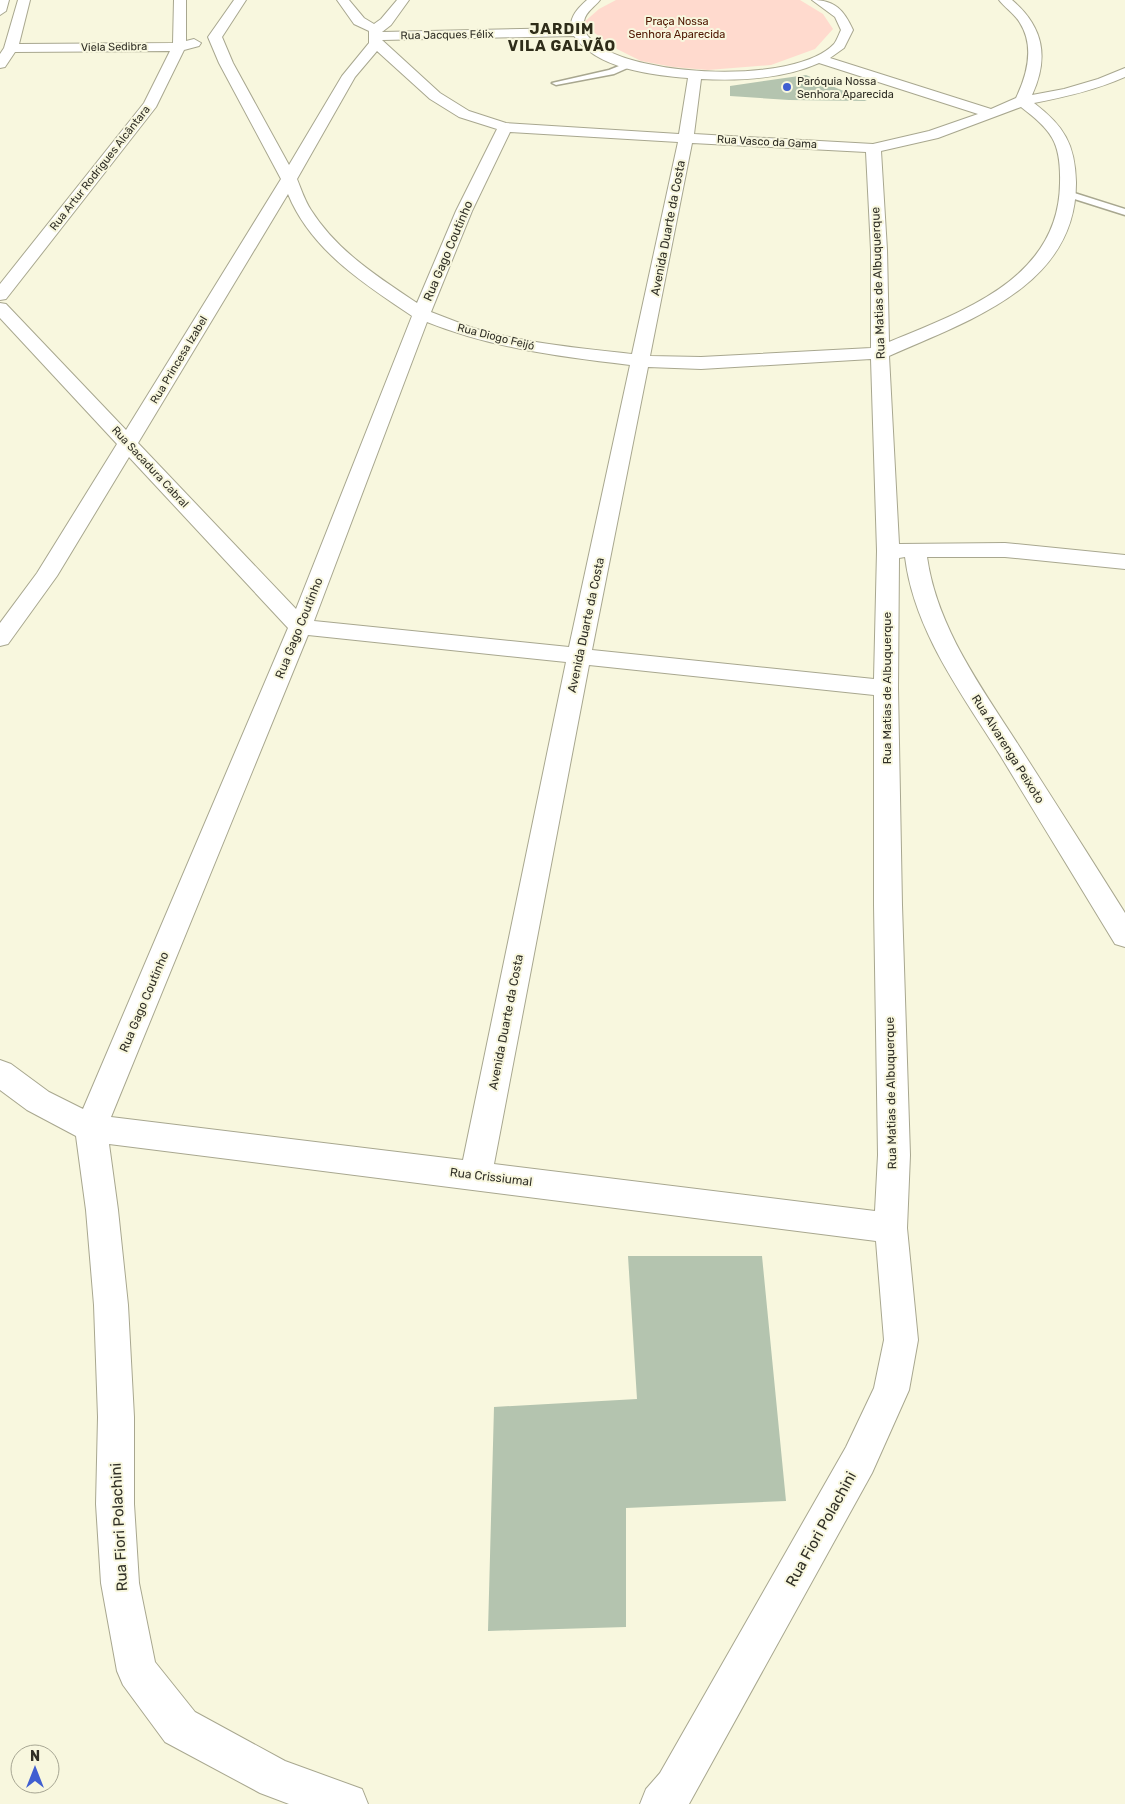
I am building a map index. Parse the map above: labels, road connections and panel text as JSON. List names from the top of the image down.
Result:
{
  "streets": {
    "street": [
      "Rua Jacques Félix",
      "Viela Sedibra",
      "Rua Vasco da Gama",
      "Rua Artur Rodrigues Alcântara",
      "Avenida Duarte da Costa",
      "Rua Gago Coutinho",
      "Rua Matias de Albuquerque",
      "Rua Diogo Feijó",
      "Rua Princesa Izabel",
      "Rua Sacadura Cabral",
      "Rua Alvarenga Peixoto",
      "Rua Crissiumal",
      "Rua Fiori Polachini"
    ]
  },
  "crossings": [
    ["Rua Jacques Félix", "Rua Vasco da Gama"],
    ["Rua Jacques Félix", "Rua Princesa Izabel"],
    ["Viela Sedibra", "Rua Artur Rodrigues Alcântara"],
    ["Viela Sedibra", "Rua Diogo Feijó"],
    ["Rua Vasco da Gama", "Avenida Duarte da Costa"],
    ["Rua Vasco da Gama", "Rua Gago Coutinho"],
    ["Rua Vasco da Gama", "Rua Matias de Albuquerque"],
    ["Rua Vasco da Gama", "Rua Princesa Izabel"],
    ["Avenida Duarte da Costa", "Rua Diogo Feijó"],
    ["Avenida Duarte da Costa", "Rua Crissiumal"],
    ["Rua Gago Coutinho", "Rua Diogo Feijó"],
    ["Rua Gago Coutinho", "Rua Sacadura Cabral"],
    ["Rua Gago Coutinho", "Rua Crissiumal"],
    ["Rua Gago Coutinho", "Rua Fiori Polachini"],
    ["Rua Matias de Albuquerque", "Rua Diogo Feijó"],
    ["Rua Matias de Albuquerque", "Rua Crissiumal"],
    ["Rua Matias de Albuquerque", "Rua Fiori Polachini"],
    ["Rua Diogo Feijó", "Rua Princesa Izabel"],
    ["Rua Princesa Izabel", "Rua Sacadura Cabral"],
    ["Rua Crissiumal", "Rua Fiori Polachini"]
  ],
  "districts": ["JARDIM VILA GALVÃO"],
  "parks": ["Praça Nossa Senhora Aparecida"],
  "places": ["Paróquia Nossa Senhora Aparecida"],
  "north": "top"
}
